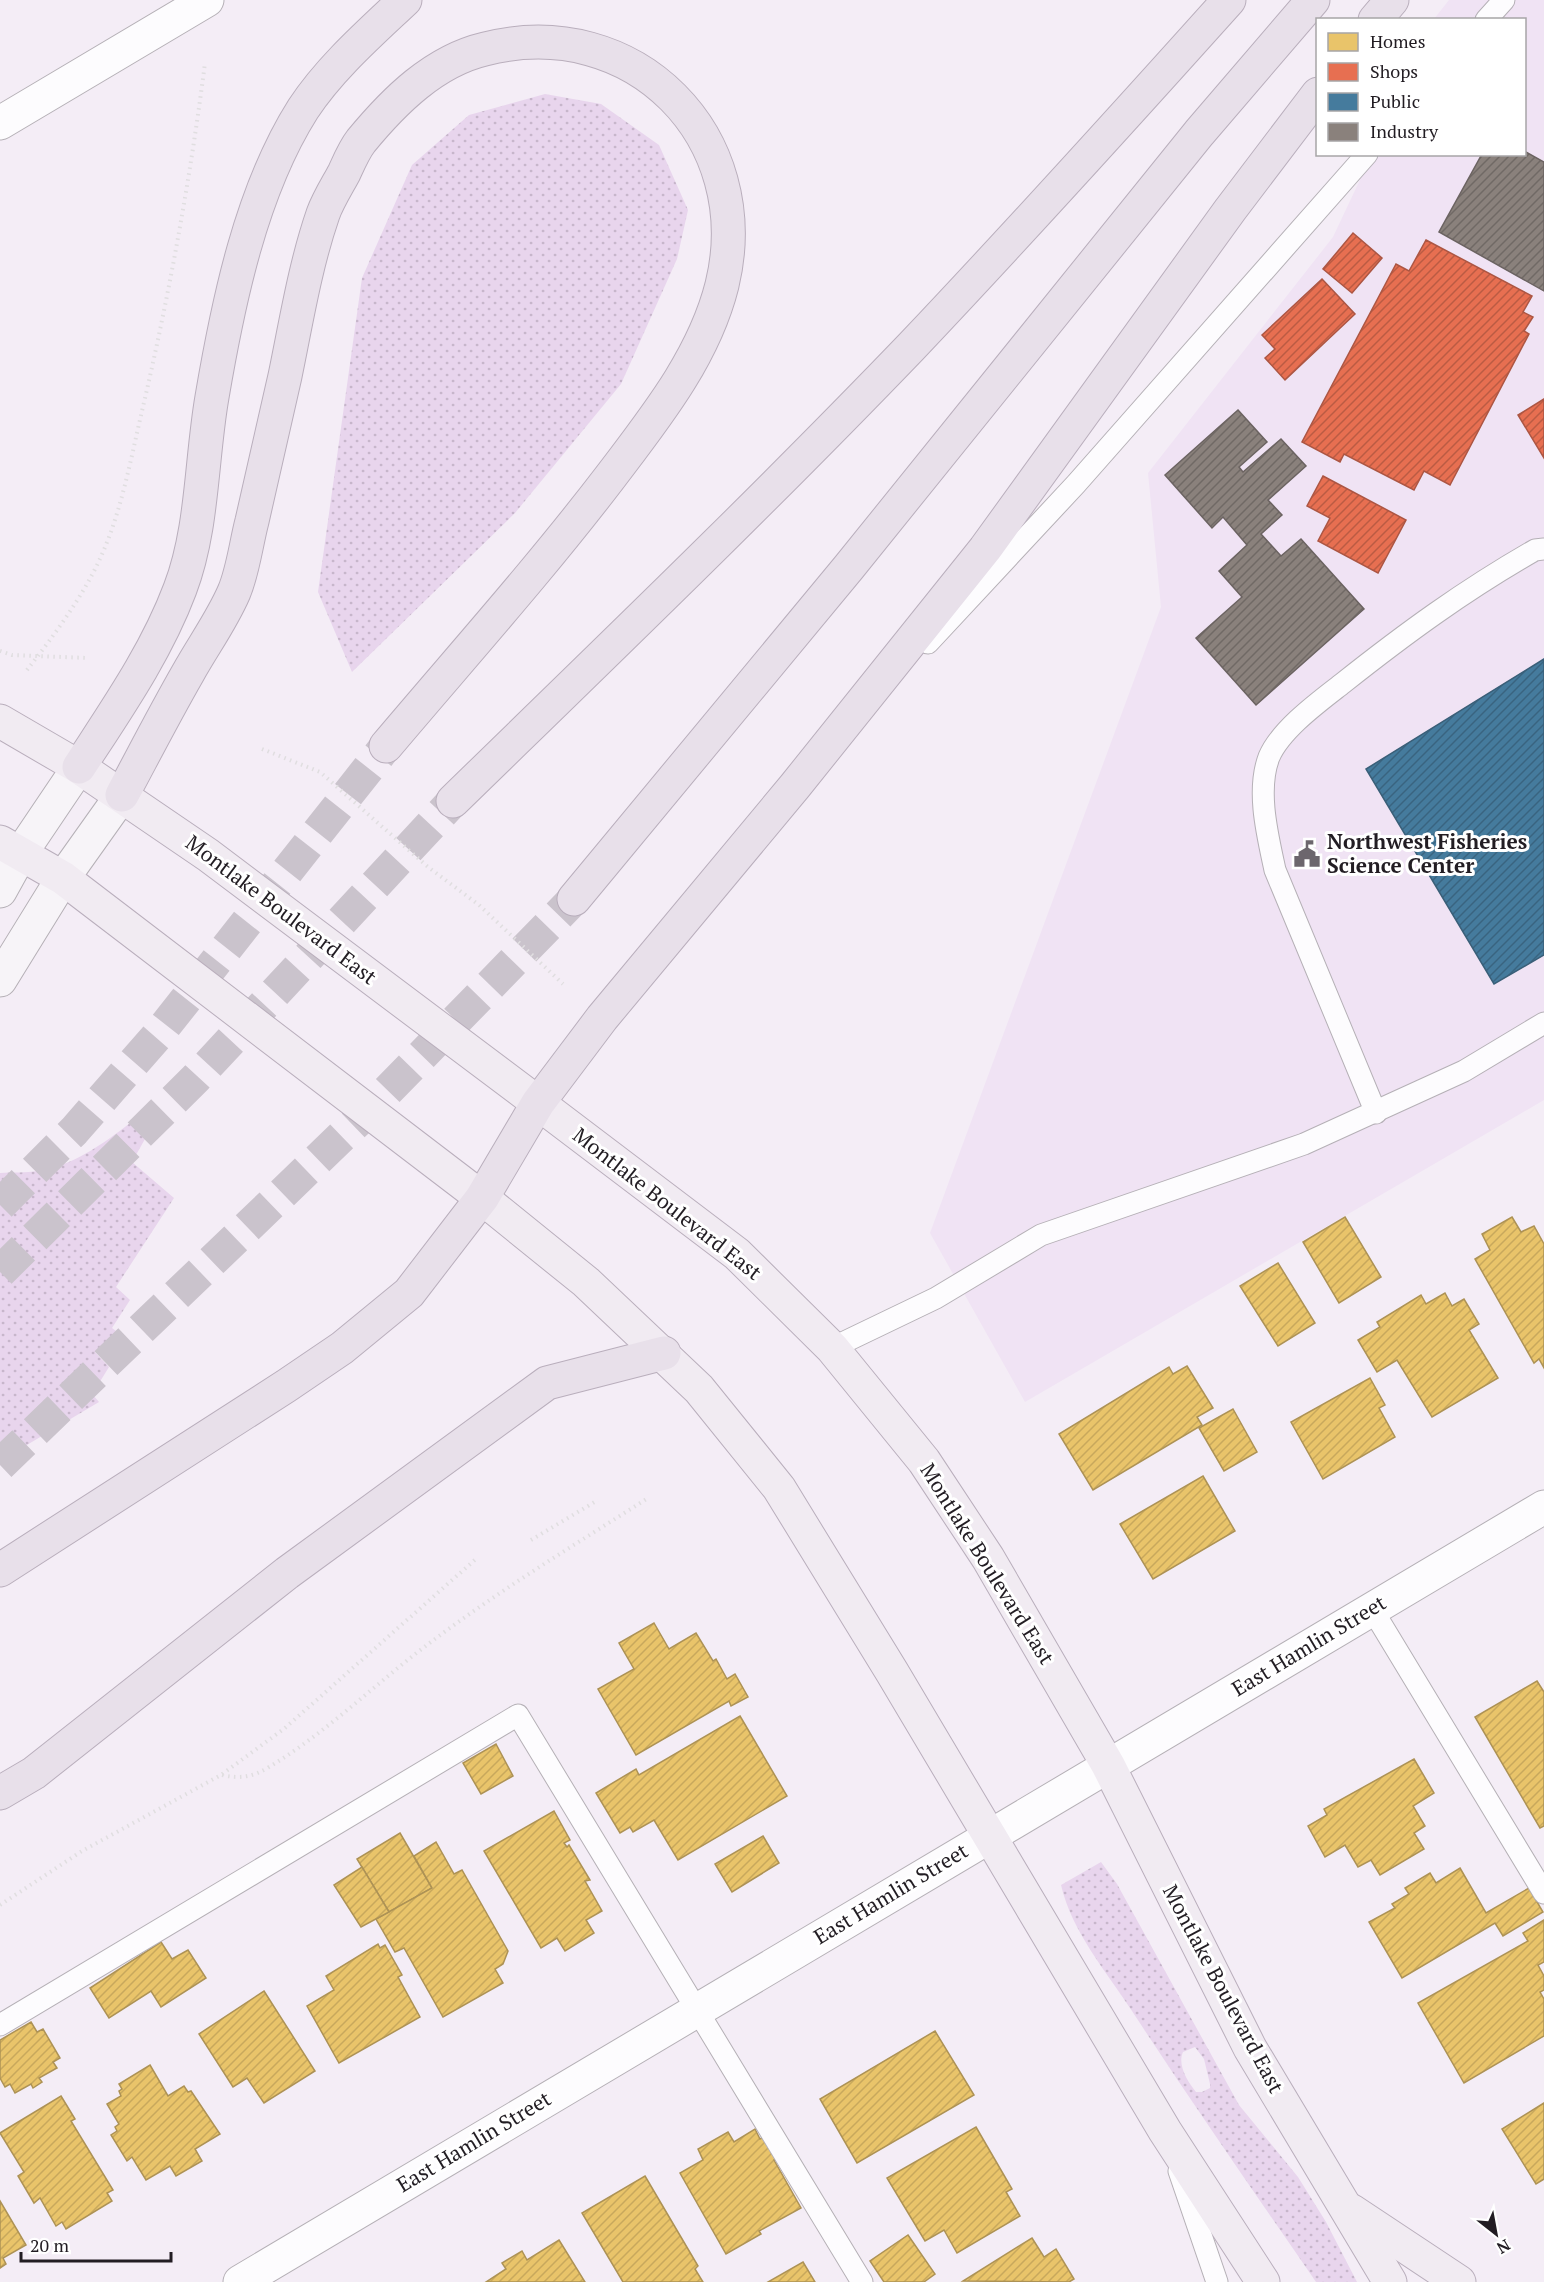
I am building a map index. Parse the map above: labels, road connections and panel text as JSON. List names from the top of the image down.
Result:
{
  "streets": {
    "main road": ["Montlake Boulevard East"],
    "street": ["East Hamlin Street"]
  },
  "crossings": [
    ["Montlake Boulevard East", "East Hamlin Street"]
  ],
  "places": {
    "public building": ["Northwest Fisheries Science Center"]
  },
  "legend": [
    "Homes",
    "Shops",
    "Public",
    "Industry"
  ],
  "scale_bar": "20 m",
  "north": "bottom right"
}
